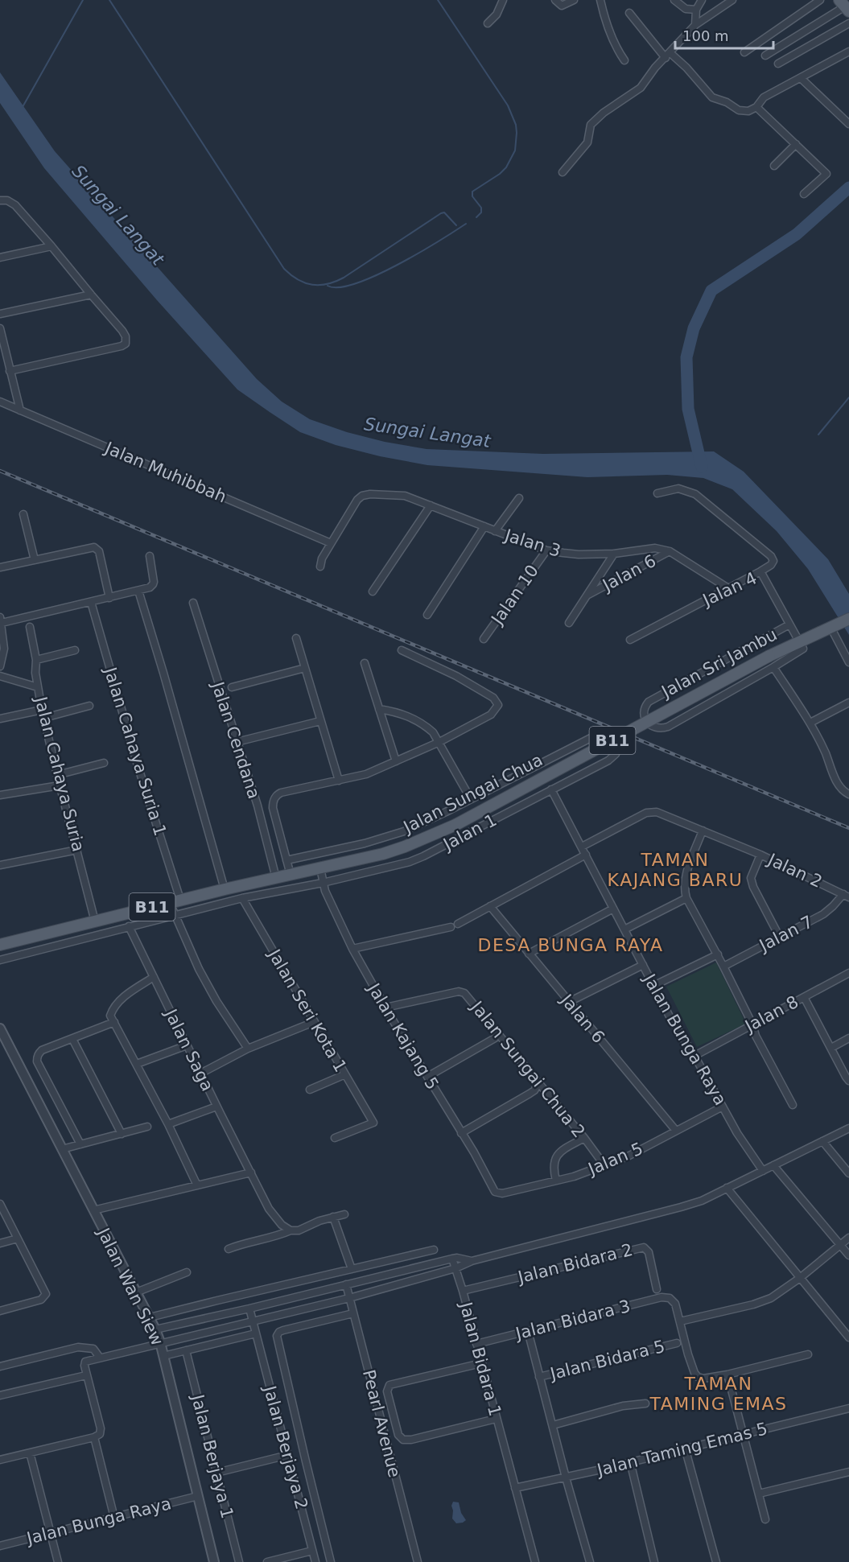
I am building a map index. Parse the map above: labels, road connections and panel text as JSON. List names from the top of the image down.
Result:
{
  "streets": {
    "main road": ["B11", "Jalan Sungai Chua"],
    "street": [
      "Jalan Muhibbah",
      "Jalan 3",
      "Jalan 6",
      "Jalan 4",
      "Jalan 10",
      "Jalan Sri Jambu",
      "Jalan Cendana",
      "Jalan Cahaya Suria 1",
      "Jalan Cahaya Suria",
      "Jalan 1",
      "Jalan 2",
      "Jalan 7",
      "Jalan Seri Kota 1",
      "Jalan 8",
      "Jalan Kajang 5",
      "Jalan Bunga Raya",
      "Jalan Saga",
      "Jalan Sungai Chua 2",
      "Jalan 5",
      "Jalan Bidara 2",
      "Jalan Wan Siew",
      "Jalan Bidara 3",
      "Jalan Bidara 1",
      "Jalan Bidara 5",
      "Pearl Avenue",
      "Jalan Berjaya 2",
      "Jalan Taming Emas 5",
      "Jalan Berjaya 1"
    ]
  },
  "crossings": [
    ["Jalan Muhibbah", "Jalan 3"],
    ["Jalan 3", "Jalan 6"],
    ["Jalan 3", "Jalan 4"],
    ["Jalan 3", "Jalan 10"],
    ["Jalan 6", "Jalan 5"],
    ["Jalan 4", "Jalan Sri Jambu"],
    ["Jalan 4", "Jalan Sungai Chua"],
    ["Jalan Cendana", "Jalan Sungai Chua"],
    ["Jalan Cahaya Suria 1", "Jalan Sungai Chua"],
    ["Jalan Cahaya Suria 1", "Jalan 1"],
    ["Jalan Cahaya Suria", "Jalan Sungai Chua"],
    ["Jalan Sungai Chua", "Jalan Kajang 5"],
    ["Jalan 1", "Jalan Seri Kota 1"],
    ["Jalan 1", "Jalan Kajang 5"],
    ["Jalan 1", "Jalan Bunga Raya"],
    ["Jalan 1", "Jalan Saga"],
    ["Jalan 2", "Jalan 7"],
    ["Jalan 2", "Jalan Bunga Raya"],
    ["Jalan 8", "Jalan Bunga Raya"],
    ["Jalan Kajang 5", "Jalan Sungai Chua 2"],
    ["Jalan Kajang 5", "Jalan 5"],
    ["Jalan Bunga Raya", "Jalan 5"],
    ["Jalan Bunga Raya", "Jalan Wan Siew"],
    ["Jalan Sungai Chua 2", "Jalan 5"],
    ["Jalan Bidara 2", "Jalan Bidara 1"],
    ["Jalan Bidara 3", "Jalan Bidara 1"],
    ["Jalan Bidara 1", "Jalan Taming Emas 5"]
  ],
  "districts": ["TAMAN KAJANG BARU", "DESA BUNGA RAYA", "TAMAN TAMING EMAS"],
  "water": ["Sungai Langat"],
  "scale_bar": "100 m"
}
